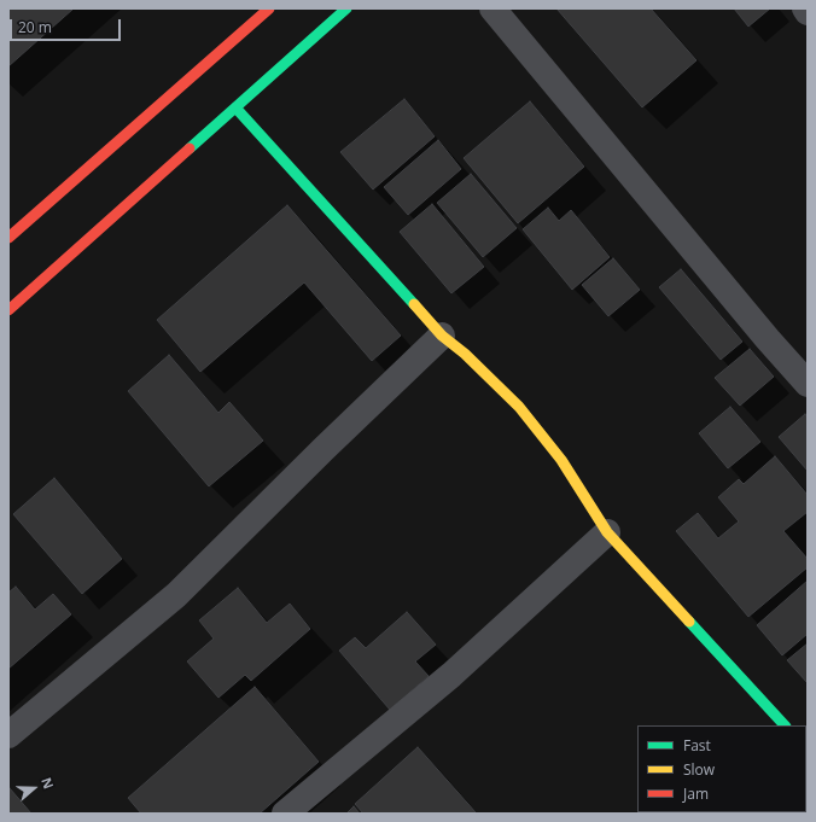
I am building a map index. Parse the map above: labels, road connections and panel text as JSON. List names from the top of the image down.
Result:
{
  "legend": ["Fast", "Slow", "Jam"],
  "scale_bar": "20 m",
  "north": "right"
}
